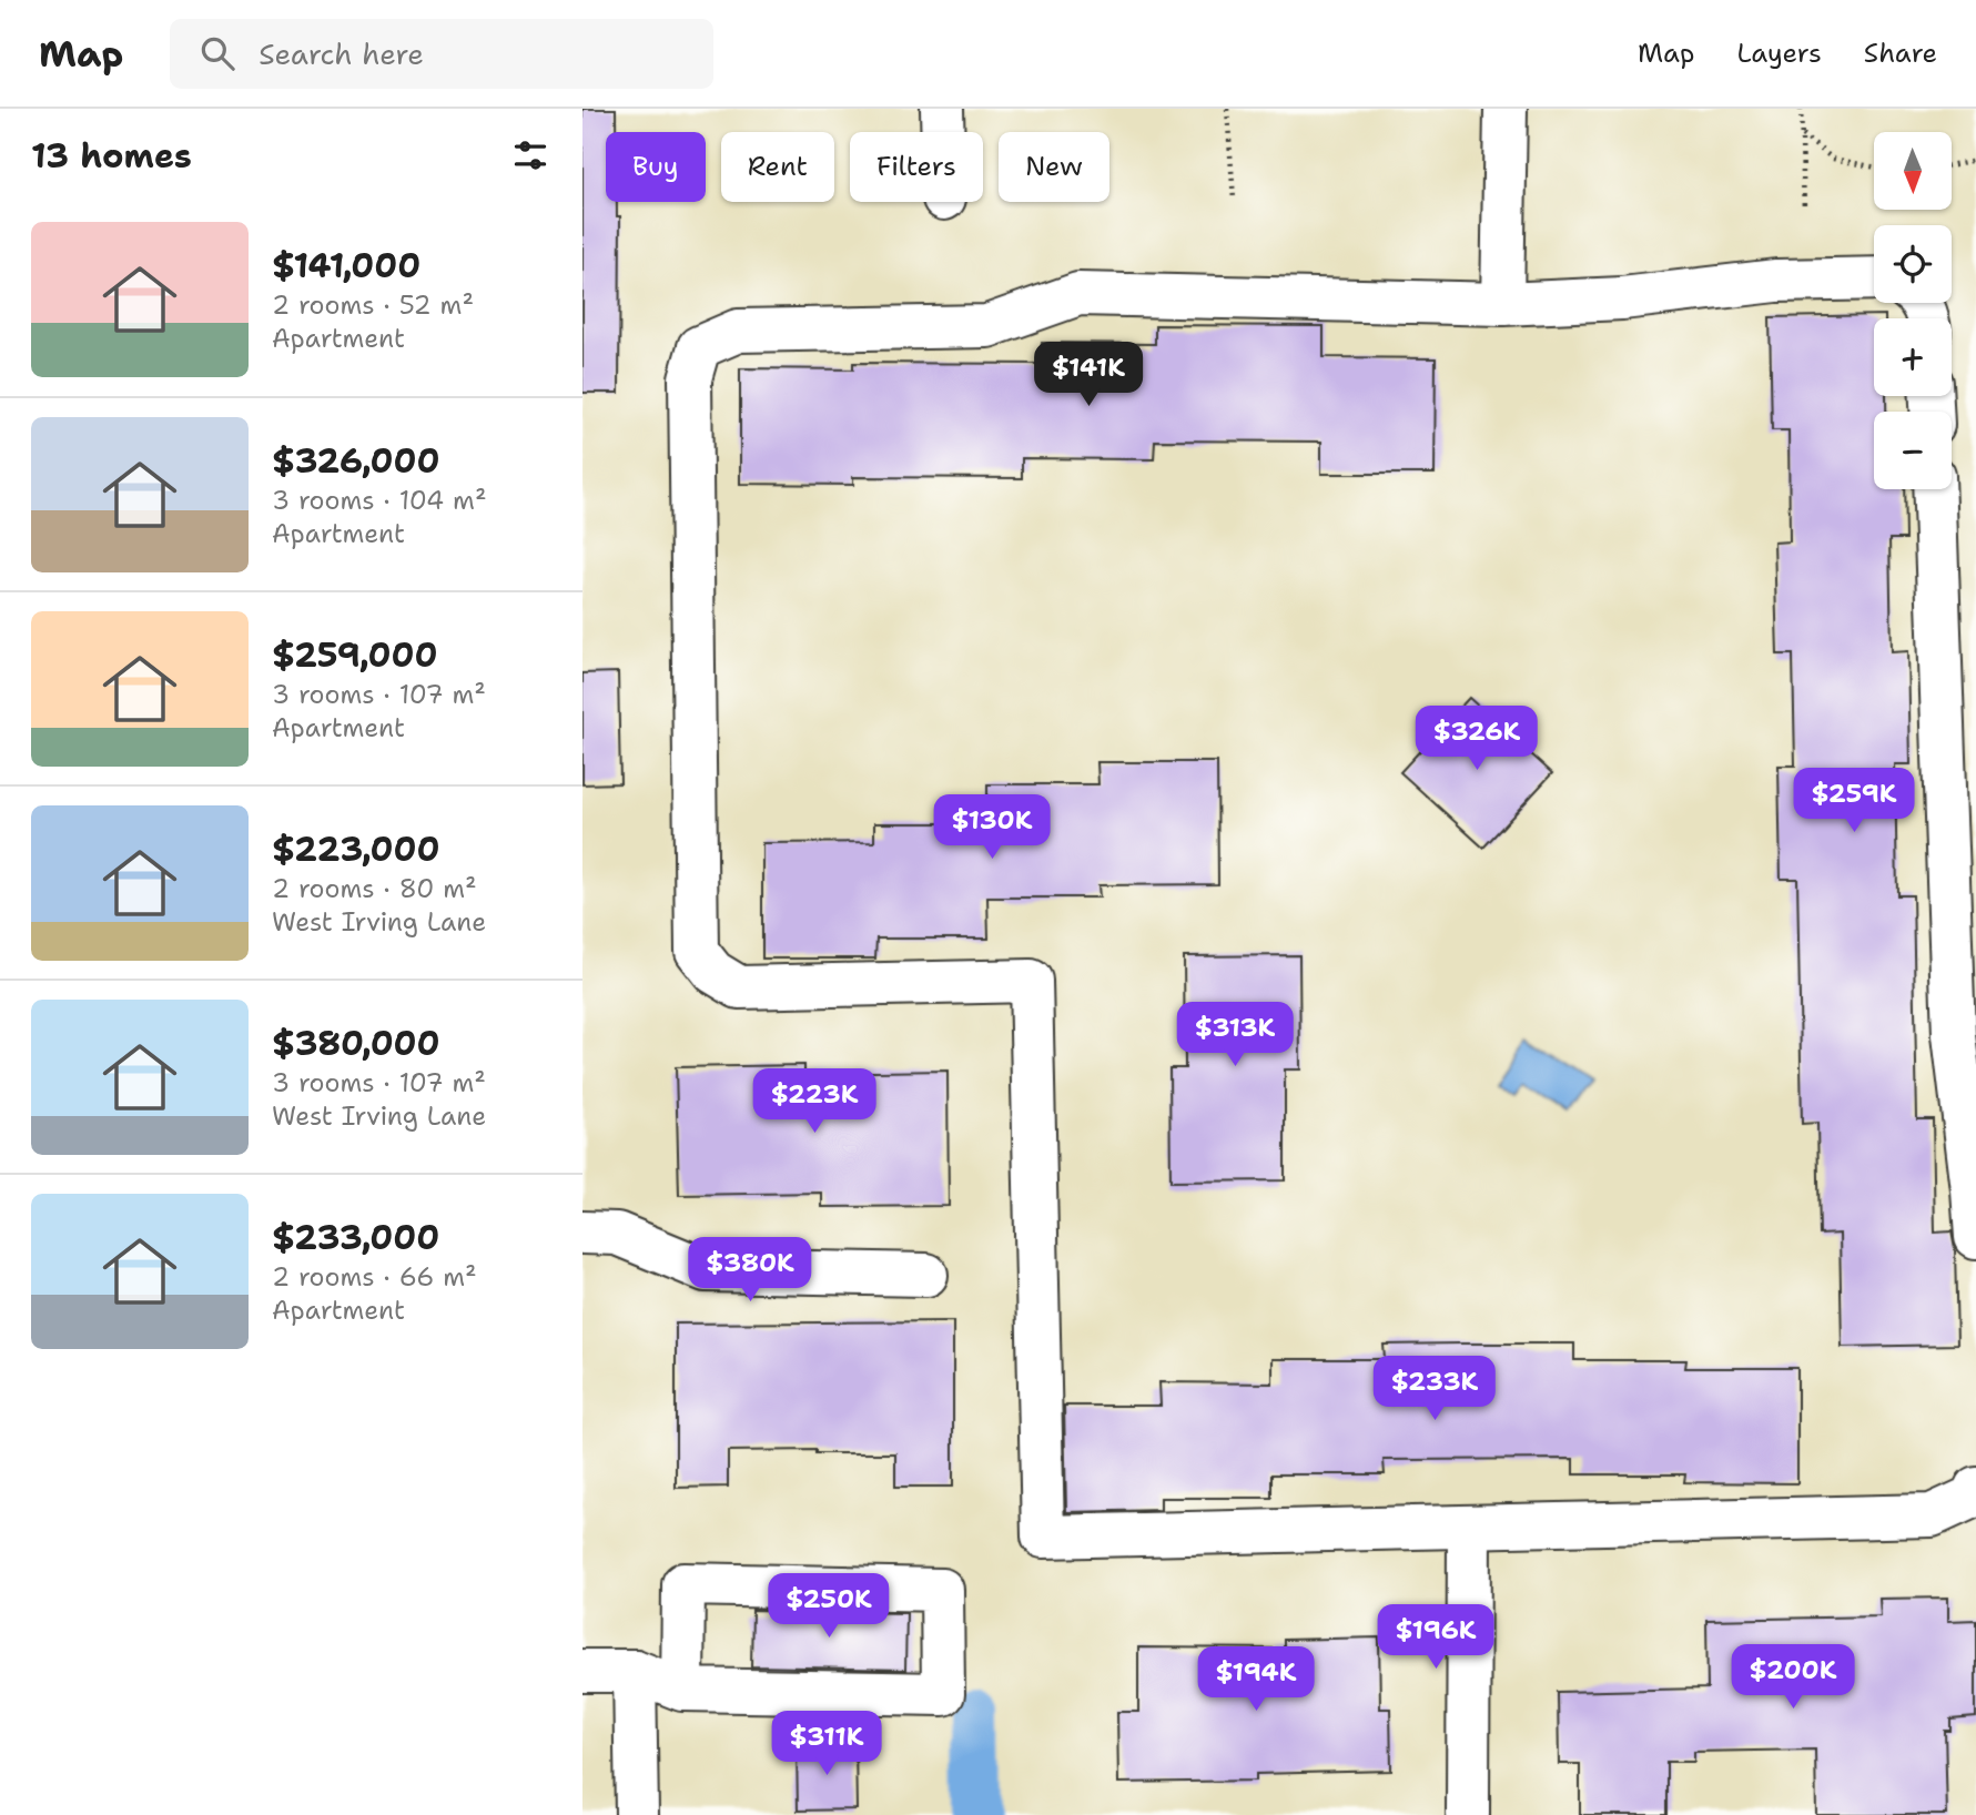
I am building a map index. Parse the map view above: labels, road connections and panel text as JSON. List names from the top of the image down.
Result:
{
  "north": "bottom",
  "page": {
    "header": "Map",
    "search": "Search here",
    "nav": ["Map", "Layers", "Share"],
    "heading": "13 homes",
    "map_buttons": ["+", "−"],
    "chip": [
      "Buy",
      "Rent",
      "Filters",
      "New"
    ],
    "list": [
      {
        "name": "$141,000",
        "note": "2 rooms · 52 m² · Apartment"
      },
      {
        "name": "$326,000",
        "note": "3 rooms · 104 m² · Apartment"
      },
      {
        "name": "$259,000",
        "note": "3 rooms · 107 m² · Apartment"
      },
      {
        "name": "$223,000",
        "note": "2 rooms · 80 m² · West Irving Lane"
      },
      {
        "name": "$380,000",
        "note": "3 rooms · 107 m² · West Irving Lane"
      },
      {
        "name": "$233,000",
        "note": "2 rooms · 66 m² · Apartment"
      }
    ],
    "price": [
      "$141K",
      "$326K",
      "$259K",
      "$130K",
      "$313K",
      "$223K",
      "$380K",
      "$233K",
      "$250K",
      "$196K",
      "$200K",
      "$194K",
      "$311K"
    ]
  }
}
